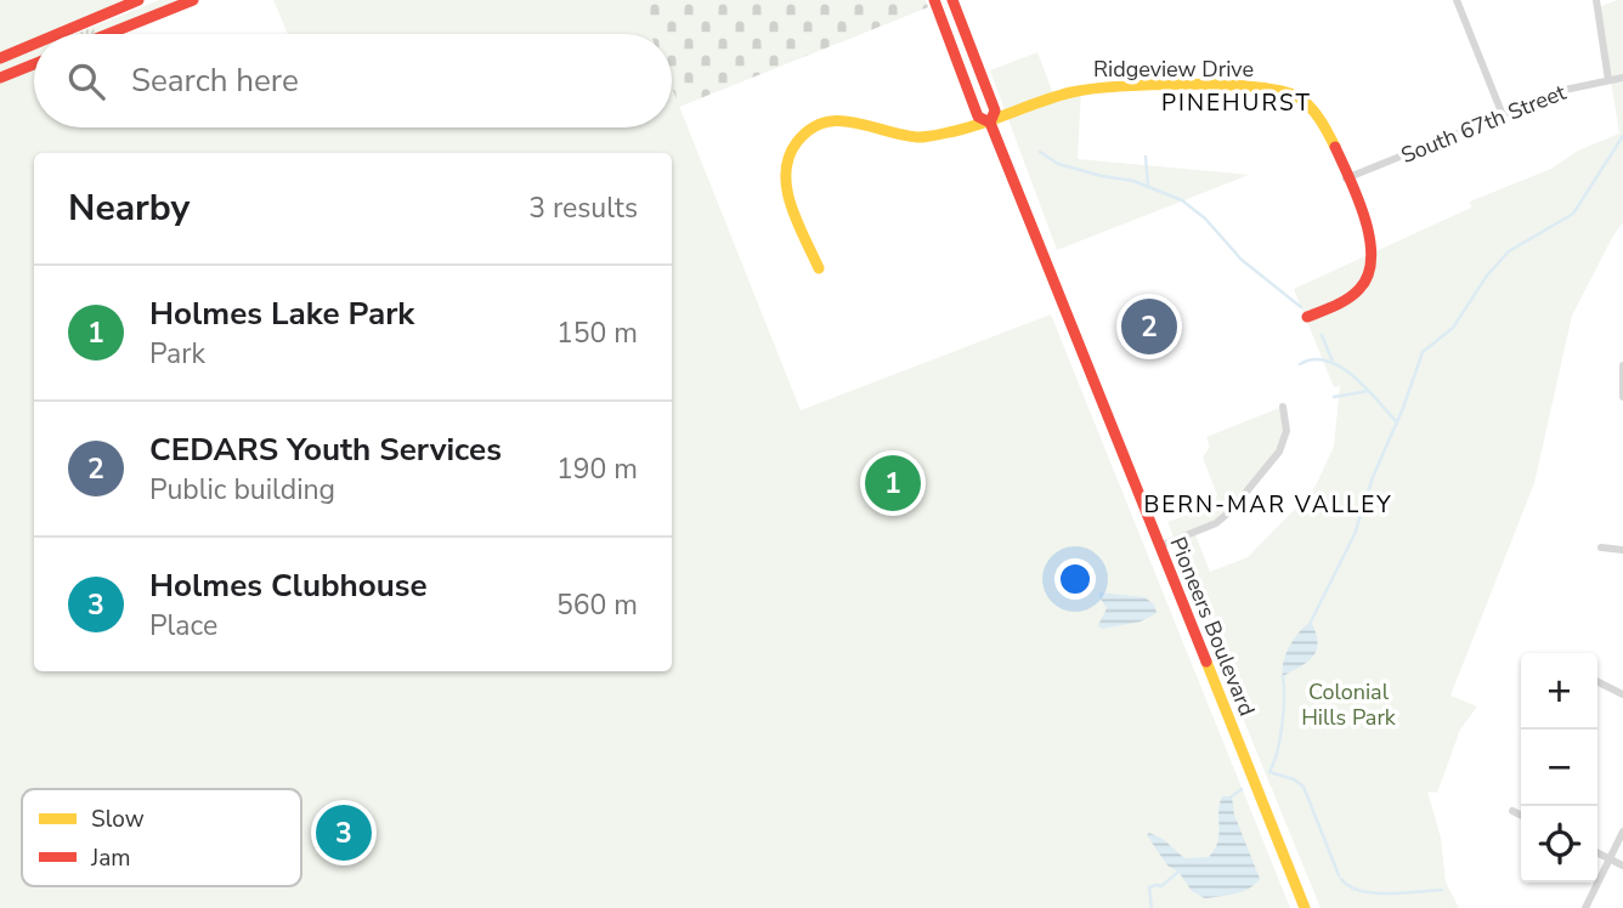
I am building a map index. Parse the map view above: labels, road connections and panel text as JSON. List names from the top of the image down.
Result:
{
  "streets": {
    "main road": ["Ridgeview Drive", "Pioneers Boulevard"],
    "street": ["South 67th Street"]
  },
  "crossings": [
    ["Ridgeview Drive", "South 67th Street"],
    ["Ridgeview Drive", "Pioneers Boulevard"]
  ],
  "districts": ["PINEHURST", "BERN-MAR VALLEY"],
  "parks": ["Colonial Hills Park"],
  "legend": ["Slow", "Jam"],
  "page": {
    "search": "Search here",
    "heading": ["Nearby", "3 results"],
    "list": [
      {
        "mark": "1",
        "name": "Holmes Lake Park",
        "note": "Park",
        "value": "150 m"
      },
      {
        "mark": "2",
        "name": "CEDARS Youth Services",
        "note": "Public building",
        "value": "190 m"
      },
      {
        "mark": "3",
        "name": "Holmes Clubhouse",
        "note": "Place",
        "value": "560 m"
      }
    ],
    "pins": ["2", "1", "3"],
    "map_buttons": ["+", "−"]
  }
}
